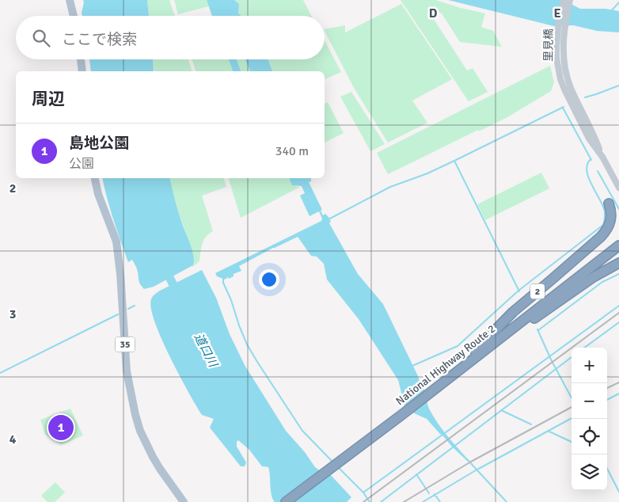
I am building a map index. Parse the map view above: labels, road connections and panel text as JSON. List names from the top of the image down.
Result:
{
  "streets": {
    "highway": ["2", "National Highway Route 2"],
    "main road": ["35"],
    "street": ["里見橋"]
  },
  "crossings": [
    ["2", "National Highway Route 2"]
  ],
  "water": ["道口川"],
  "page": {
    "search": "ここで検索",
    "heading": "周辺",
    "list": [
      {
        "mark": "1",
        "name": "島地公園",
        "note": "公園",
        "value": "340 m"
      }
    ],
    "map_buttons": ["+", "−"],
    "pins": "1"
  },
  "grid": {
    "columns": ["D", "E"],
    "rows": ["2", "3", "4"]
  }
}
